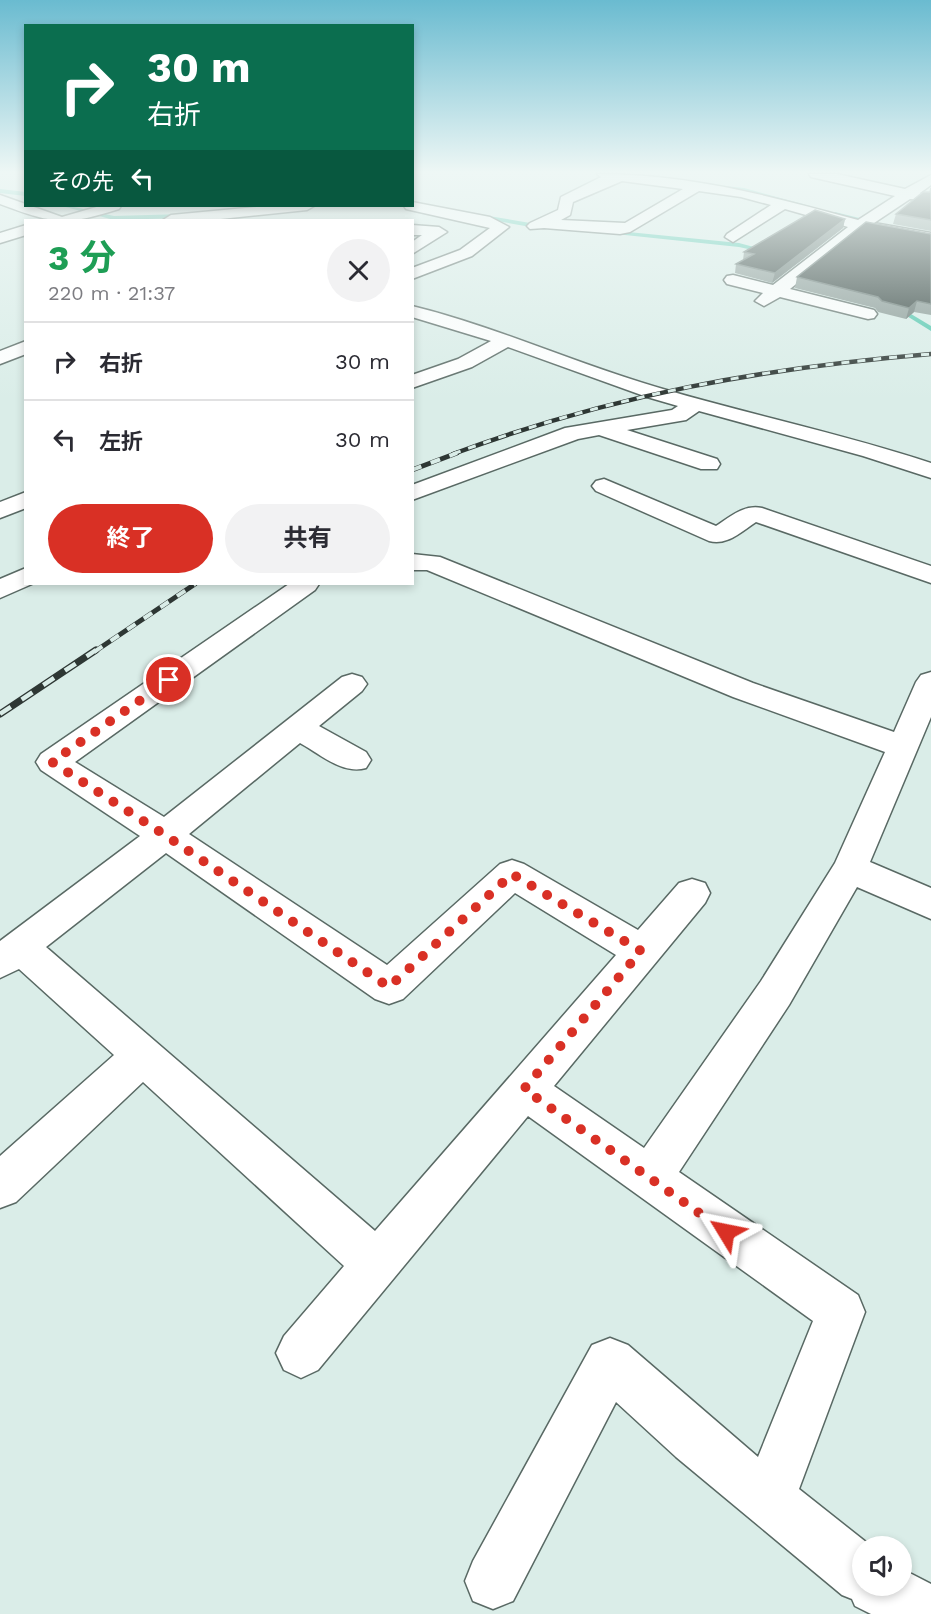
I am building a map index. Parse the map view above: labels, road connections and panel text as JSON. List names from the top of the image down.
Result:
{
  "page": {
    "turn": ["30 m", "右折"],
    "then": "その先",
    "heading": ["3 分", "220 m · 21:37"],
    "list": [
      {
        "name": "右折",
        "value": "30 m"
      },
      {
        "name": "左折",
        "value": "30 m"
      }
    ],
    "buttons": ["終了", "共有"]
  }
}
